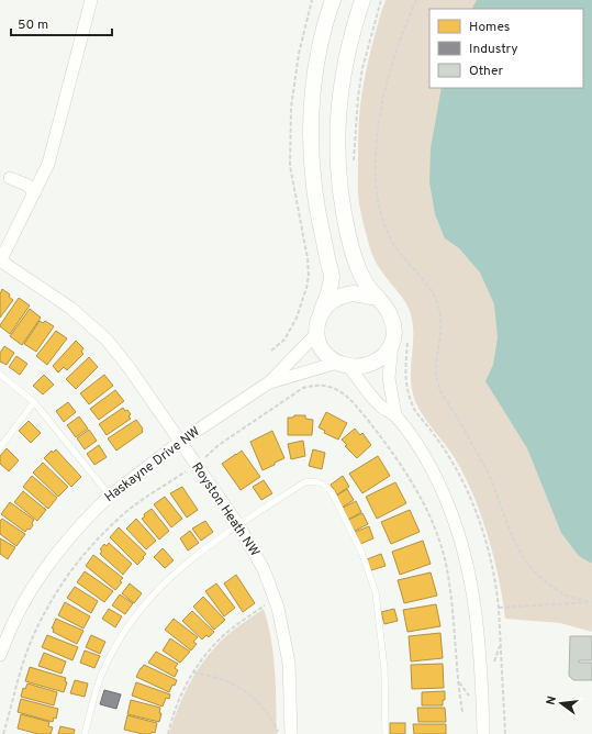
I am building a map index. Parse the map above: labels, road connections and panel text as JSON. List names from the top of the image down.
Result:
{
  "streets": {
    "street": ["Haskayne Drive NW", "Royston Heath NW"]
  },
  "crossings": [
    ["Haskayne Drive NW", "Royston Heath NW"]
  ],
  "legend": ["Homes", "Industry", "Other"],
  "scale_bar": "50 m",
  "north": "left"
}
